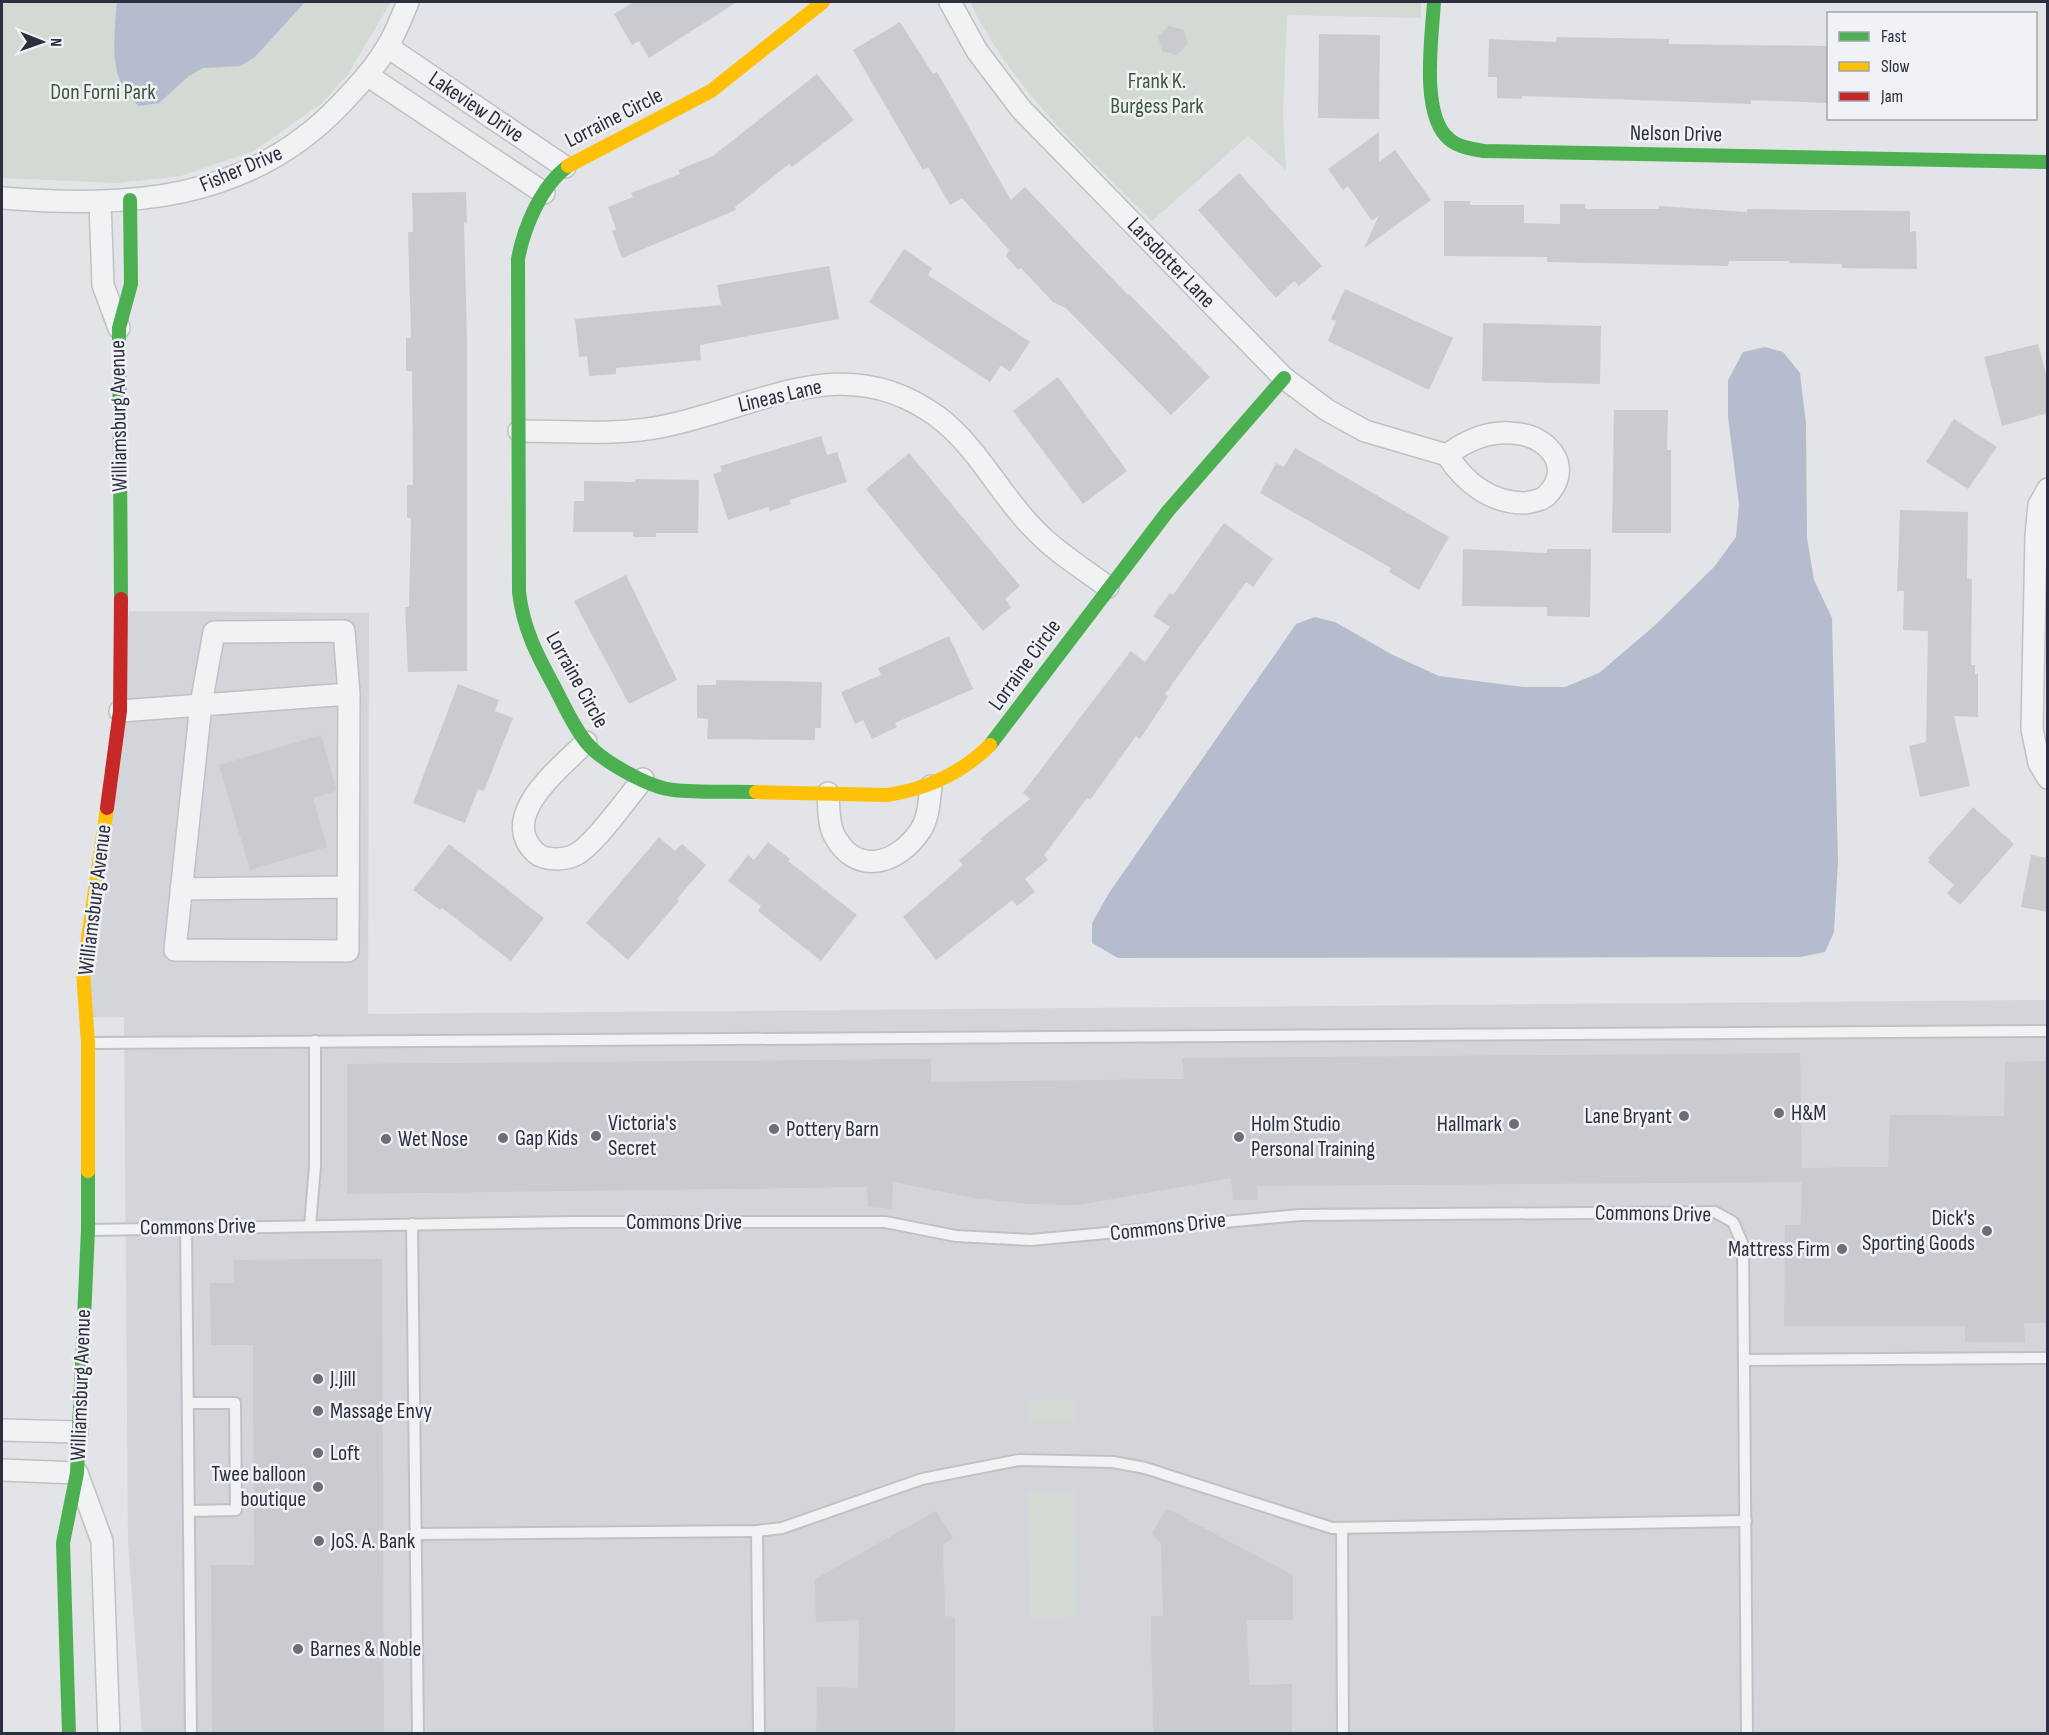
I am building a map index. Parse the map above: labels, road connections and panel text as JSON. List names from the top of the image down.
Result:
{
  "streets": {
    "street": [
      "Lakeview Drive",
      "Lorraine Circle",
      "Nelson Drive",
      "Fisher Drive",
      "Larsdotter Lane",
      "Lineas Lane",
      "Williamsburg Avenue"
    ],
    "lane": ["Commons Drive"]
  },
  "crossings": [
    ["Lakeview Drive", "Lorraine Circle"],
    ["Lakeview Drive", "Fisher Drive"],
    ["Lorraine Circle", "Larsdotter Lane"],
    ["Lorraine Circle", "Lineas Lane"],
    ["Fisher Drive", "Williamsburg Avenue"],
    ["Williamsburg Avenue", "Commons Drive"]
  ],
  "parks": ["Frank K. Burgess Park", "Don Forni Park"],
  "places": [
    "H&M",
    "Lane Bryant",
    "Hallmark",
    "Pottery Barn",
    "Victoria's Secret",
    "Holm Studio Personal Training",
    "Gap Kids",
    "Wet Nose",
    "Dick's Sporting Goods",
    "Mattress Firm",
    "J.Jill",
    "Massage Envy",
    "Loft",
    "Twee balloon boutique",
    "JoS. A. Bank",
    "Barnes & Noble"
  ],
  "legend": ["Fast", "Slow", "Jam"],
  "north": "right"
}
